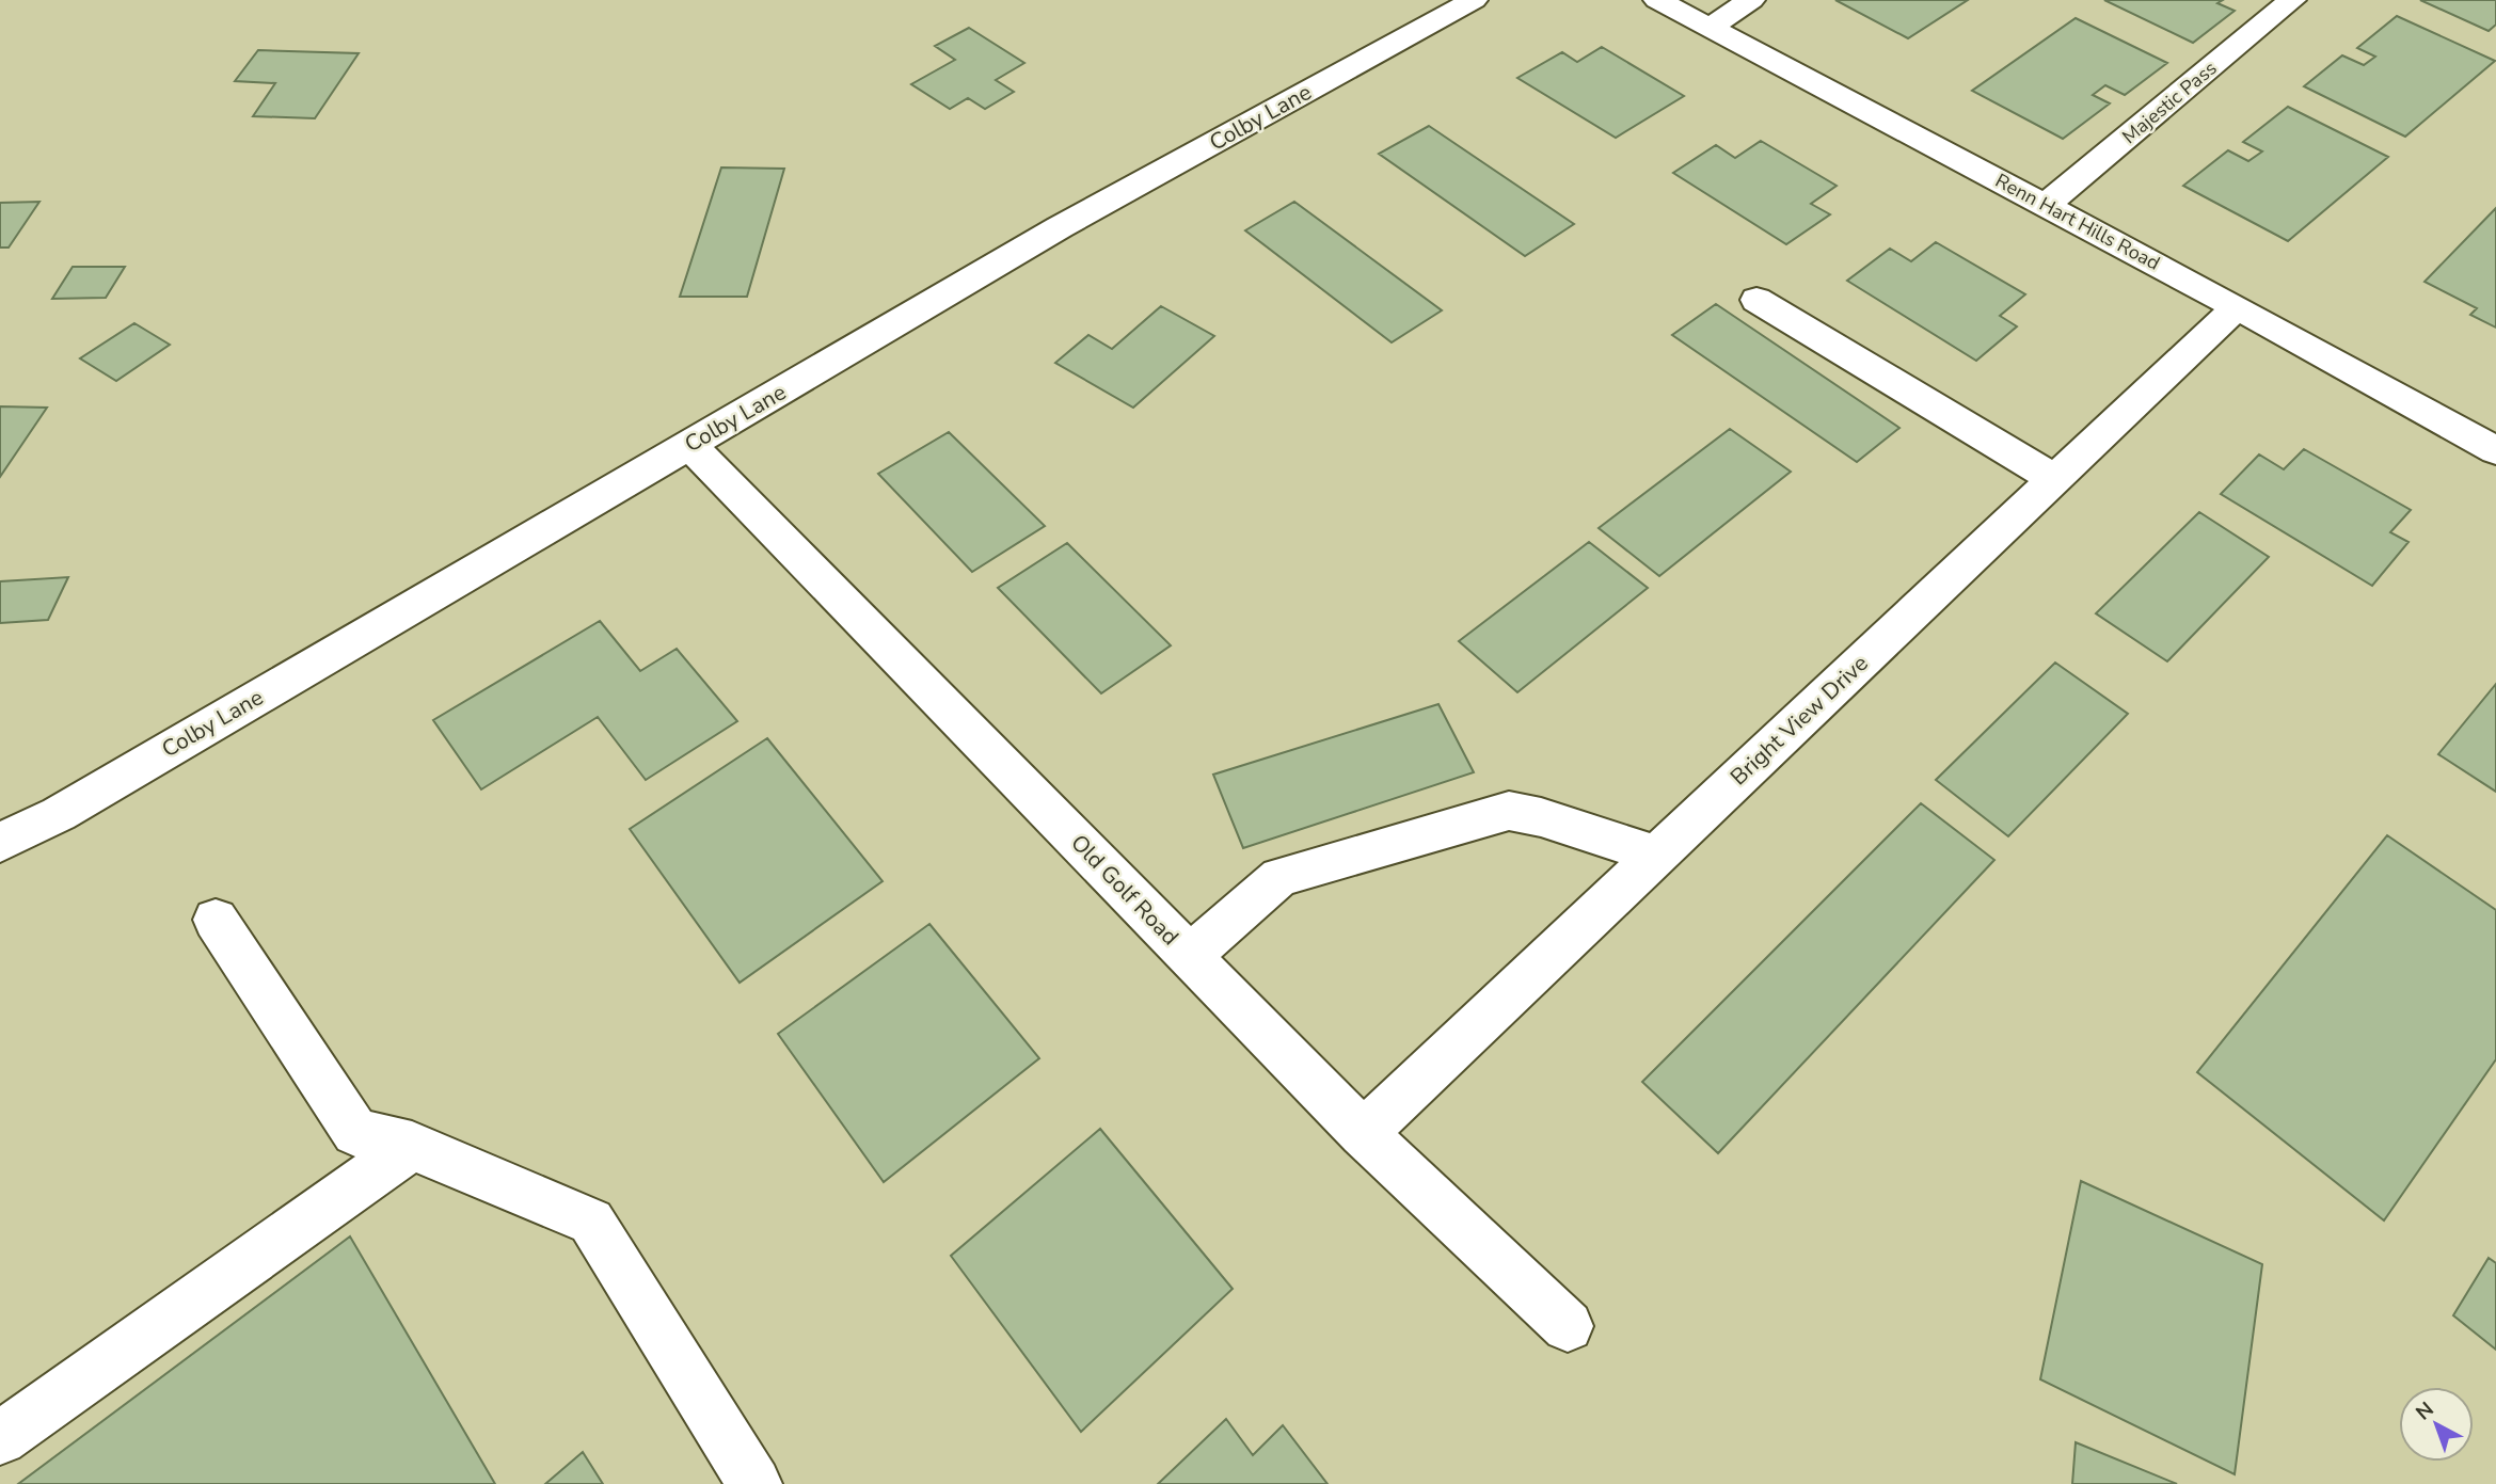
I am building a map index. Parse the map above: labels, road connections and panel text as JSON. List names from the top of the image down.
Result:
{
  "streets": {
    "street": [
      "Majestic Pass",
      "Colby Lane",
      "Renn Hart Hills Road",
      "Bright View Drive",
      "Old Golf Road"
    ]
  },
  "crossings": [
    ["Majestic Pass", "Renn Hart Hills Road"],
    ["Colby Lane", "Old Golf Road"],
    ["Renn Hart Hills Road", "Bright View Drive"],
    ["Bright View Drive", "Old Golf Road"]
  ],
  "north": "top left"
}
